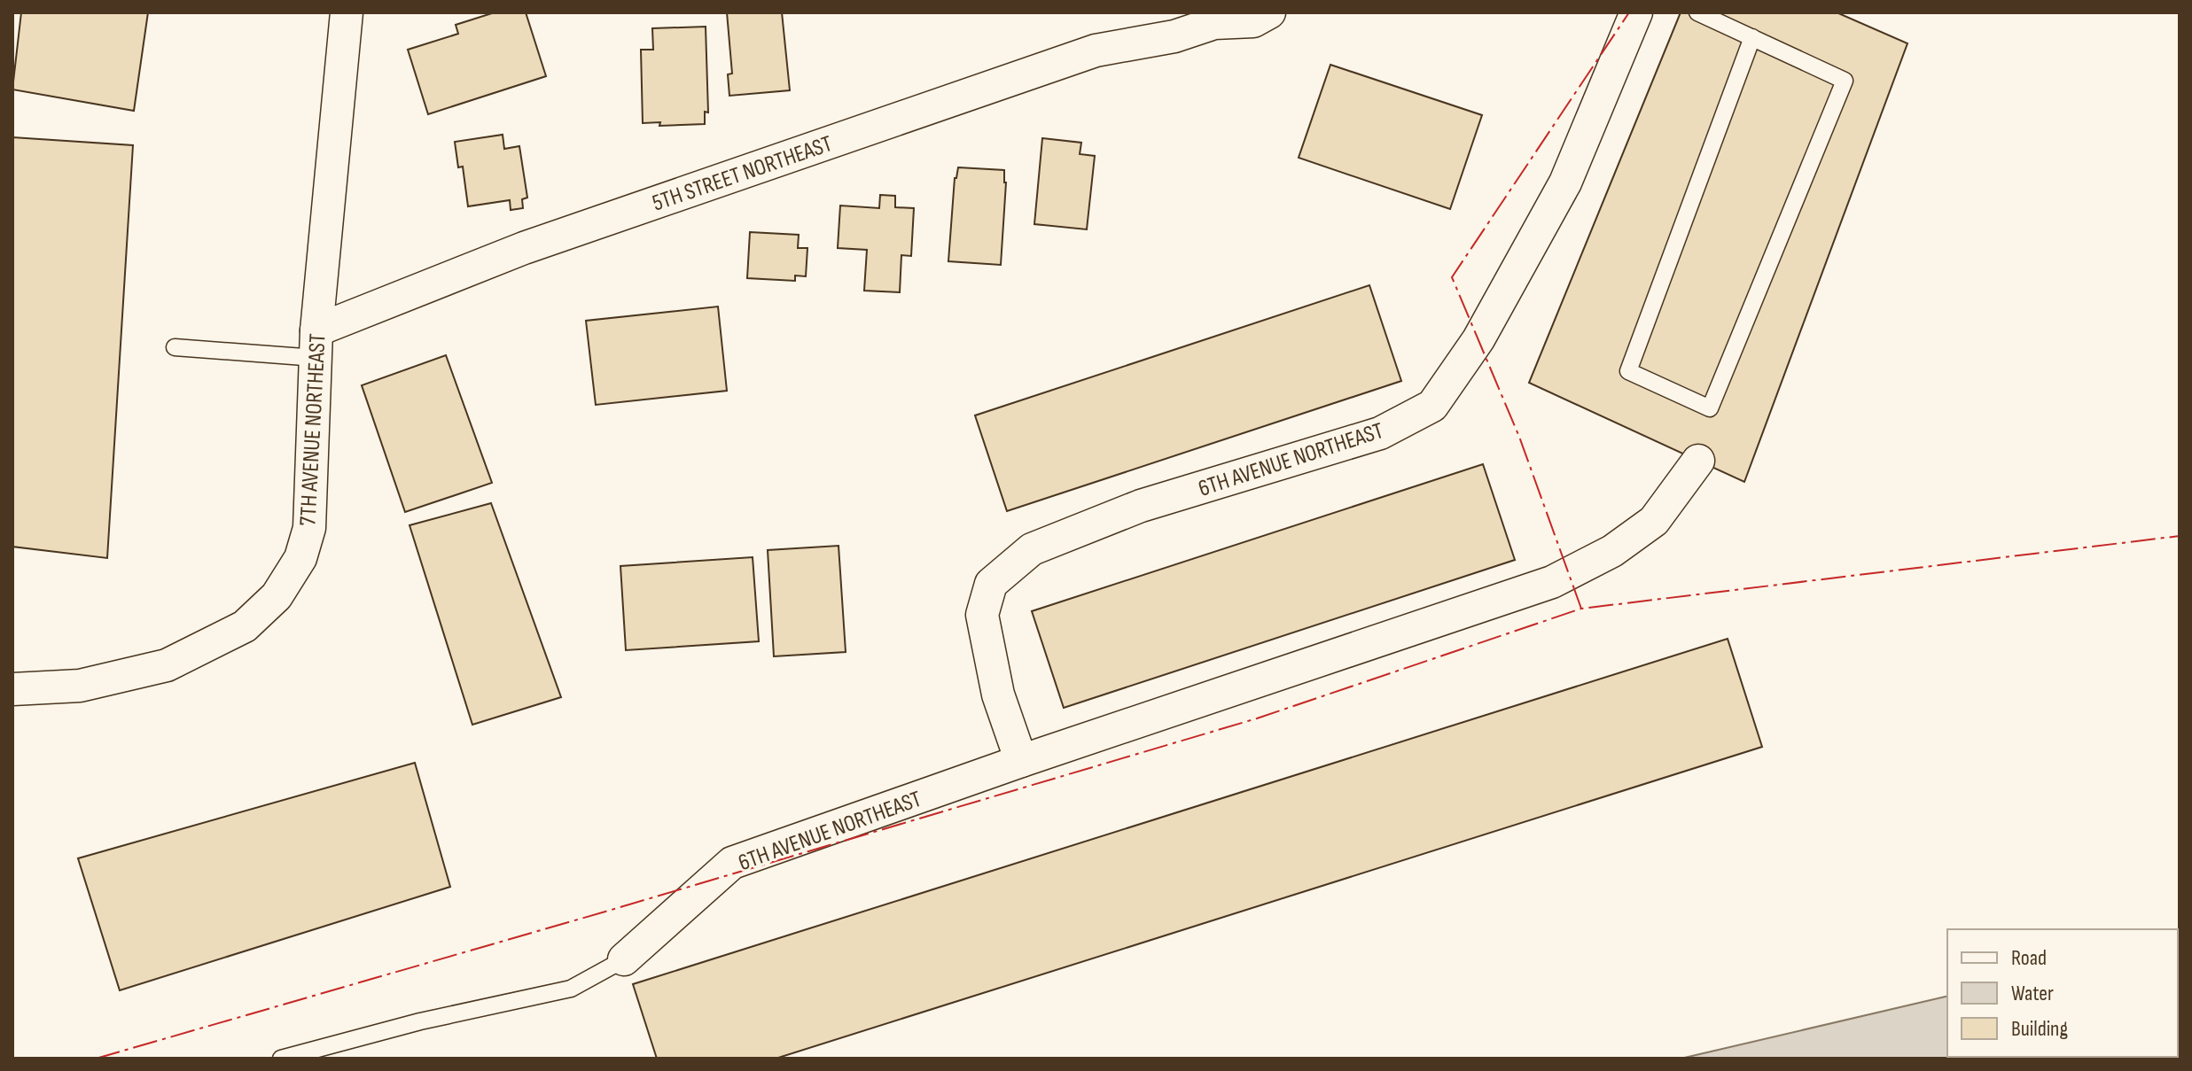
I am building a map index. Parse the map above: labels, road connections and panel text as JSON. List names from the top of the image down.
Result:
{
  "streets": {
    "street": ["5TH STREET NORTHEAST", "7TH AVENUE NORTHEAST", "6TH AVENUE NORTHEAST"]
  },
  "crossings": [
    ["5TH STREET NORTHEAST", "7TH AVENUE NORTHEAST"]
  ],
  "legend": ["Road", "Water", "Building"]
}
